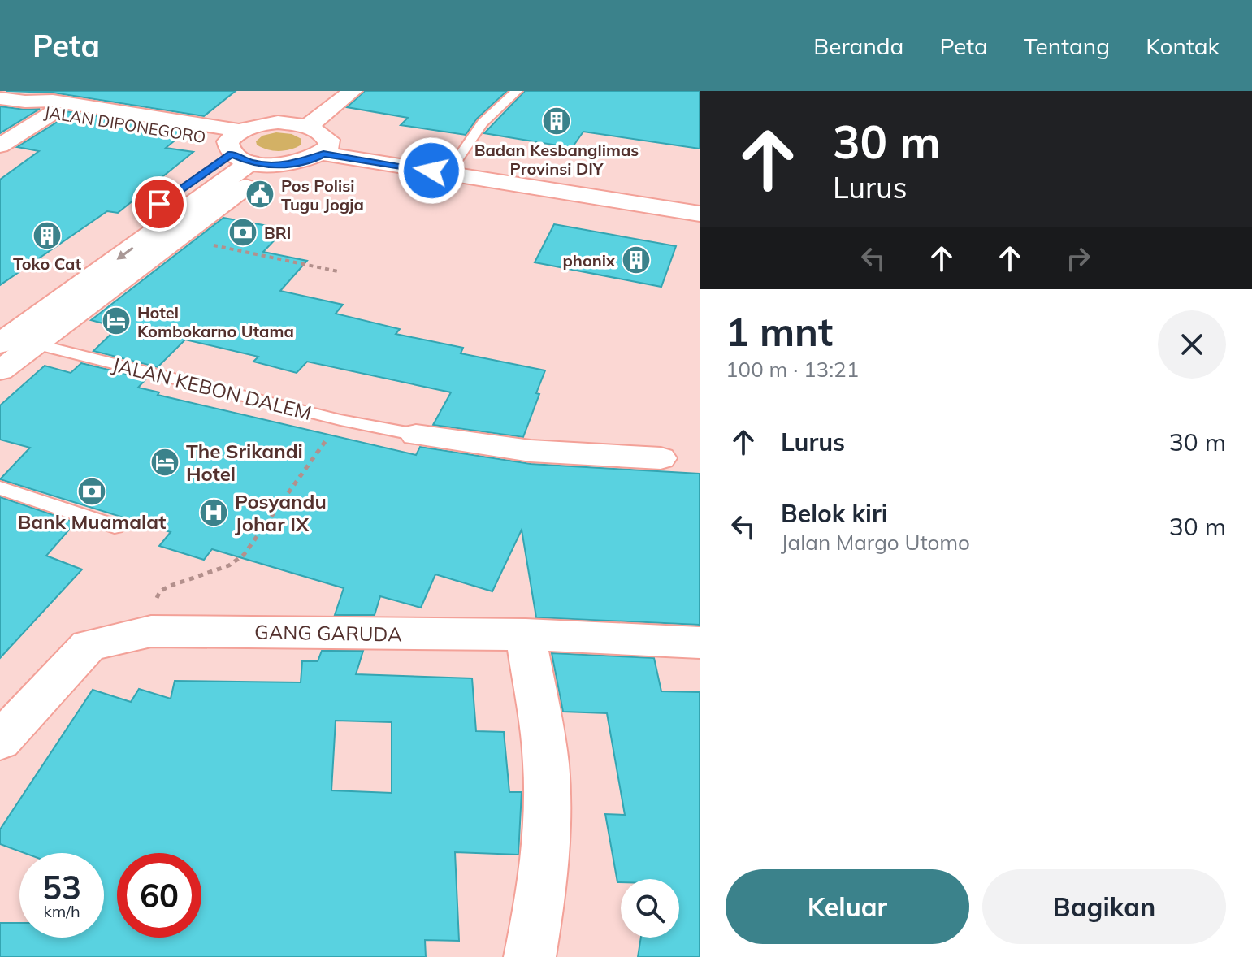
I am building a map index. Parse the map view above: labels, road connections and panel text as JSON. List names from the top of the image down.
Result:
{
  "streets": {
    "main road": ["JALAN DIPONEGORO", "GANG GARUDA"],
    "lane": ["JALAN KEBON DALEM"]
  },
  "places": {
    "building": ["Badan Kesbanglimas Provinsi DIY", "Toko Cat", "phonix"],
    "public building": ["Pos Polisi Tugu Jogja"],
    "bank": ["BRI", "Bank Muamalat"],
    "hotel": ["Hotel Kombokarno Utama", "The Srikandi Hotel"],
    "hospital": ["Posyandu Johar IX"]
  },
  "page": {
    "header": "Peta",
    "nav": [
      "Beranda",
      "Peta",
      "Tentang",
      "Kontak"
    ],
    "turn": ["30 m", "Lurus"],
    "heading": ["1 mnt", "100 m · 13:21"],
    "list": [
      {
        "name": "Lurus",
        "value": "30 m"
      },
      {
        "name": "Belok kiri",
        "note": "Jalan Margo Utomo",
        "value": "30 m"
      }
    ],
    "speed": "53 km/h",
    "limit": "60",
    "buttons": ["Keluar", "Bagikan"]
  }
}
